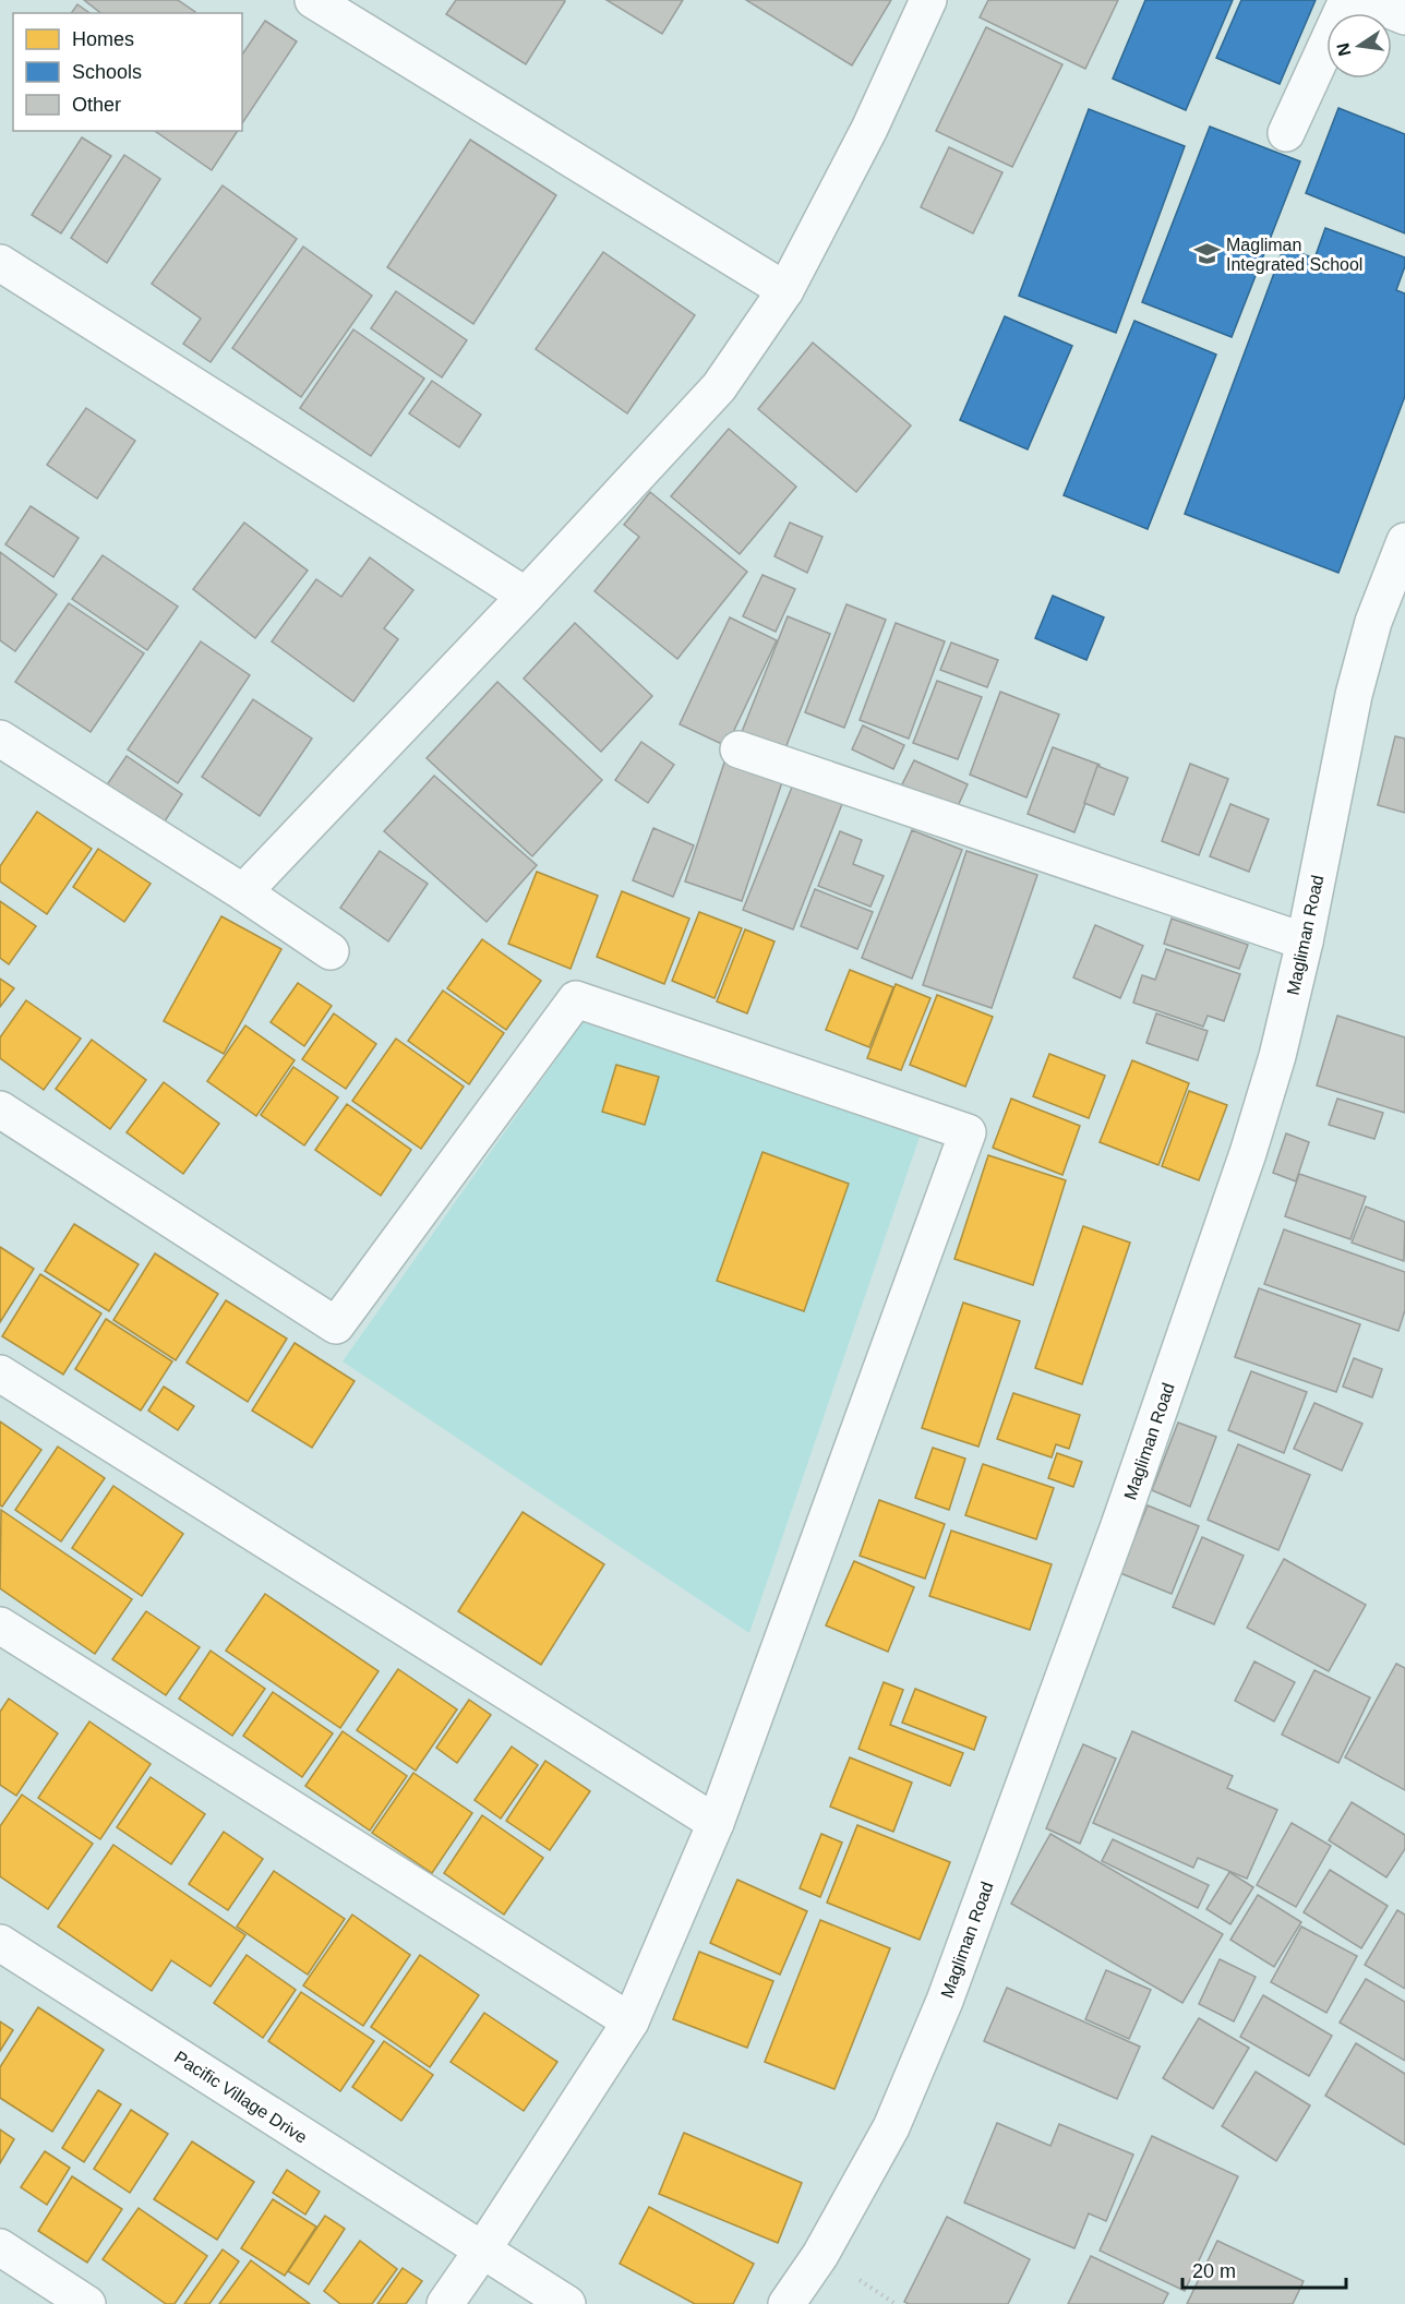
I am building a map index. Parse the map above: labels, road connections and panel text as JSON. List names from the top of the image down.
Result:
{
  "streets": {
    "street": ["Magliman Road", "Pacific Village Drive"]
  },
  "places": {
    "school or university": ["Magliman Integrated School"]
  },
  "legend": ["Homes", "Schools", "Other"],
  "scale_bar": "20 m",
  "north": "left"
}
